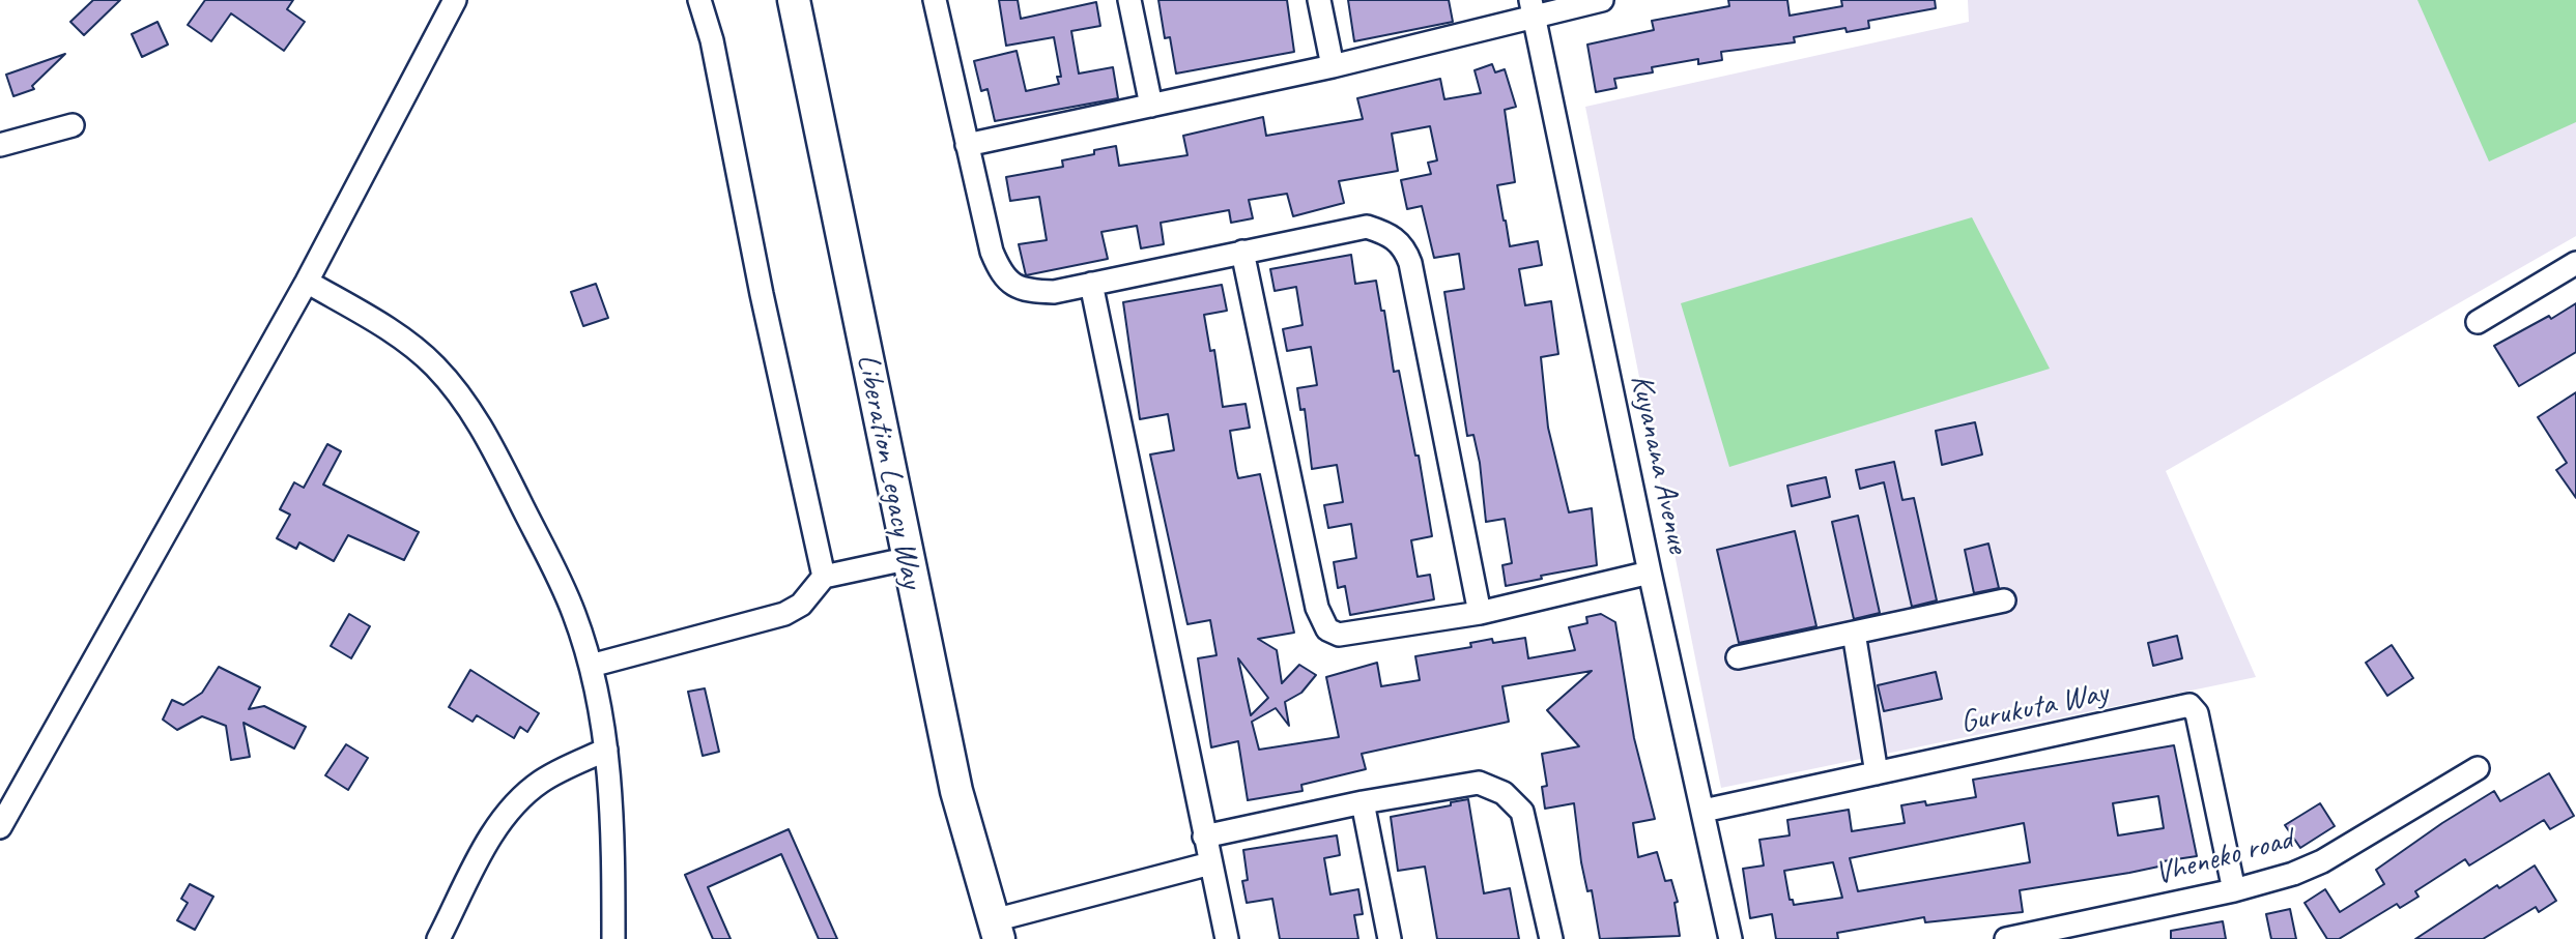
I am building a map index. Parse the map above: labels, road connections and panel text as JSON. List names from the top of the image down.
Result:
{
  "streets": {
    "main road": ["Liberation Legacy Way"],
    "street": ["Kuyanana Avenue", "Gurukuta Way", "Vheneko road"]
  },
  "crossings": [
    ["Kuyanana Avenue", "Gurukuta Way"],
    ["Gurukuta Way", "Vheneko road"]
  ]
}
